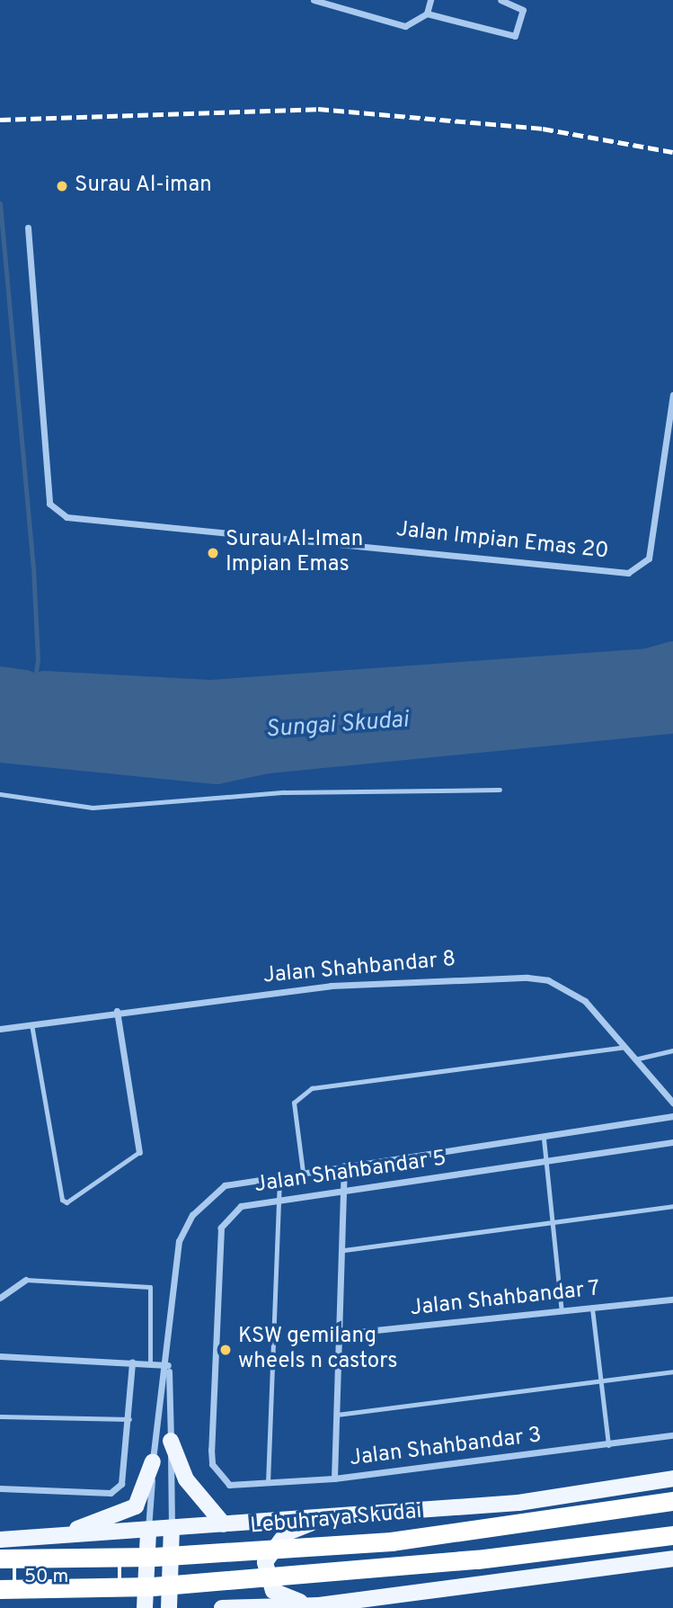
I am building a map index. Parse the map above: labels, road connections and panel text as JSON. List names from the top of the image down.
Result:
{
  "streets": {
    "highway": ["Lebuhraya Skudai"],
    "street": [
      "Jalan Impian Emas 20",
      "Jalan Shahbandar 8",
      "Jalan Shahbandar 5",
      "Jalan Shahbandar 7",
      "Jalan Shahbandar 3"
    ]
  },
  "crossings": [
    ["Jalan Shahbandar 5", "Jalan Shahbandar 3"]
  ],
  "water": ["Sungai Skudai"],
  "places": ["Surau Al-iman", "Surau Al-Iman Impian Emas", "KSW gemilang wheels n castors"],
  "scale_bar": "50 m"
}
